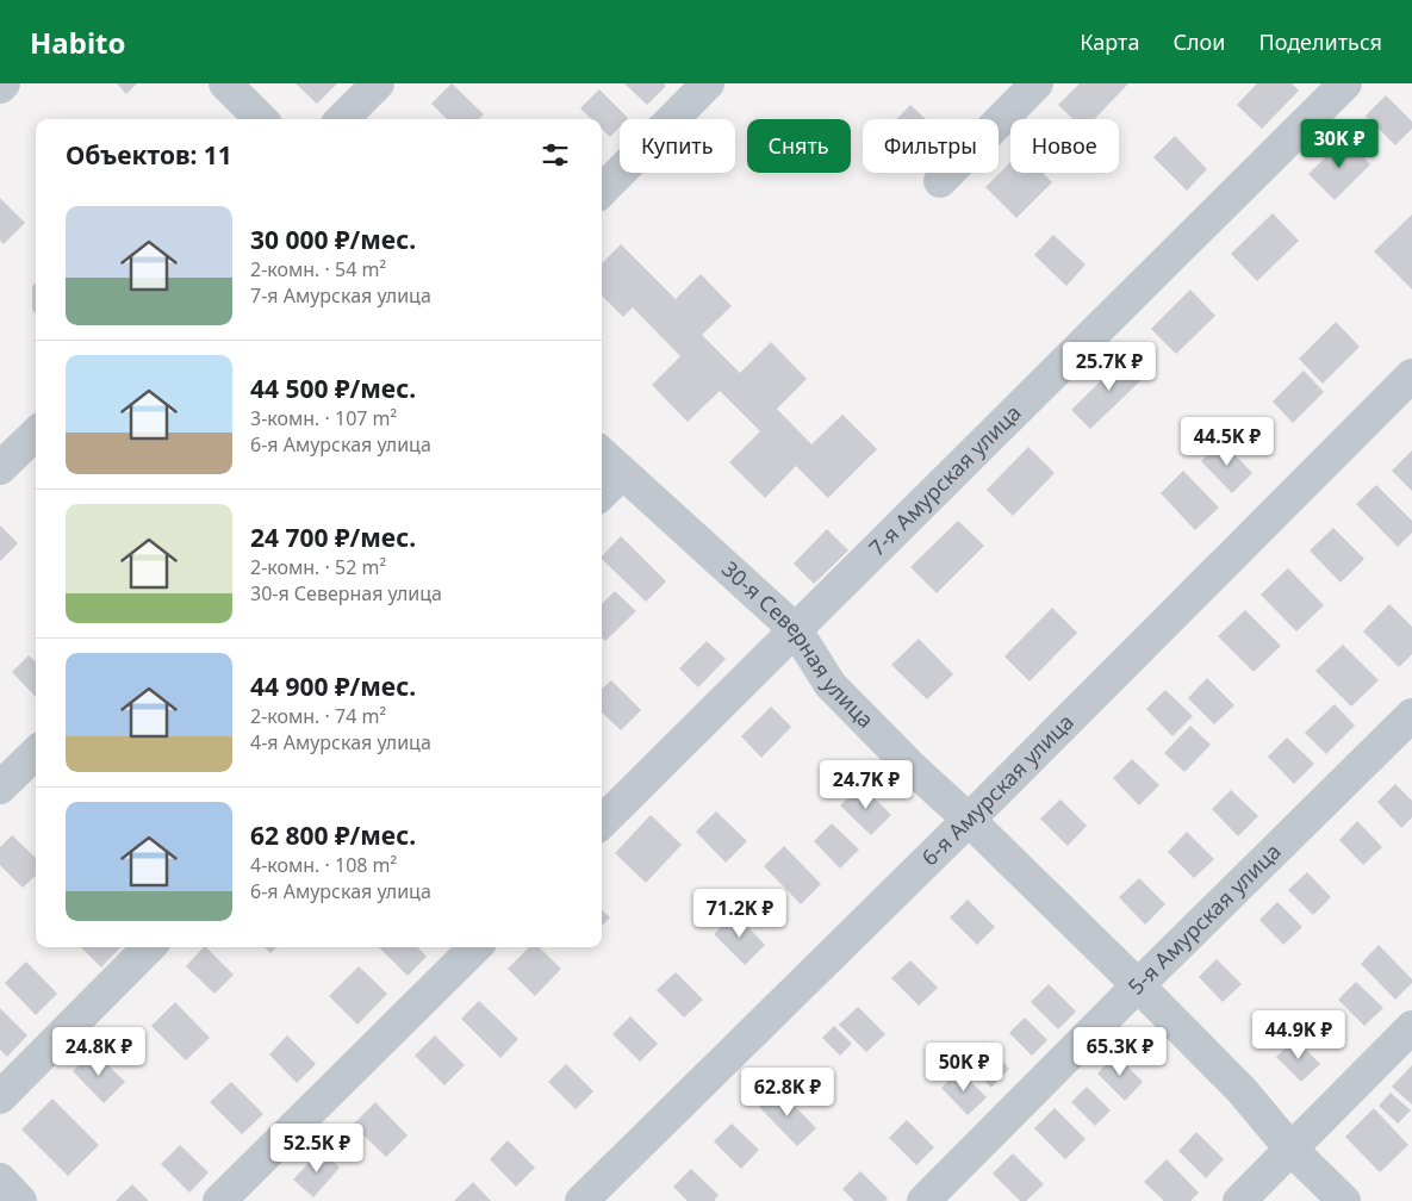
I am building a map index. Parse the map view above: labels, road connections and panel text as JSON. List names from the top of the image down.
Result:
{
  "streets": {
    "street": [
      "7-я Амурская улица",
      "30-я Северная улица",
      "6-я Амурская улица",
      "5-я Амурская улица"
    ]
  },
  "crossings": [
    ["7-я Амурская улица", "30-я Северная улица"],
    ["30-я Северная улица", "6-я Амурская улица"],
    ["30-я Северная улица", "5-я Амурская улица"]
  ],
  "page": {
    "header": "Habito",
    "nav": ["Карта", "Слои", "Поделиться"],
    "price": [
      "30K ₽",
      "25.7K ₽",
      "44.5K ₽",
      "24.7K ₽",
      "71.2K ₽",
      "44.9K ₽",
      "24.8K ₽",
      "65.3K ₽",
      "50K ₽",
      "62.8K ₽",
      "52.5K ₽"
    ],
    "chip": [
      "Купить",
      "Снять",
      "Фильтры",
      "Новое"
    ],
    "heading": "Объектов: 11",
    "list": [
      {
        "name": "30 000 ₽/мес.",
        "note": "2-комн. · 54 m² · 7-я Амурская улица"
      },
      {
        "name": "44 500 ₽/мес.",
        "note": "3-комн. · 107 m² · 6-я Амурская улица"
      },
      {
        "name": "24 700 ₽/мес.",
        "note": "2-комн. · 52 m² · 30-я Северная улица"
      },
      {
        "name": "44 900 ₽/мес.",
        "note": "2-комн. · 74 m² · 4-я Амурская улица"
      },
      {
        "name": "62 800 ₽/мес.",
        "note": "4-комн. · 108 m² · 6-я Амурская улица"
      }
    ]
  }
}
